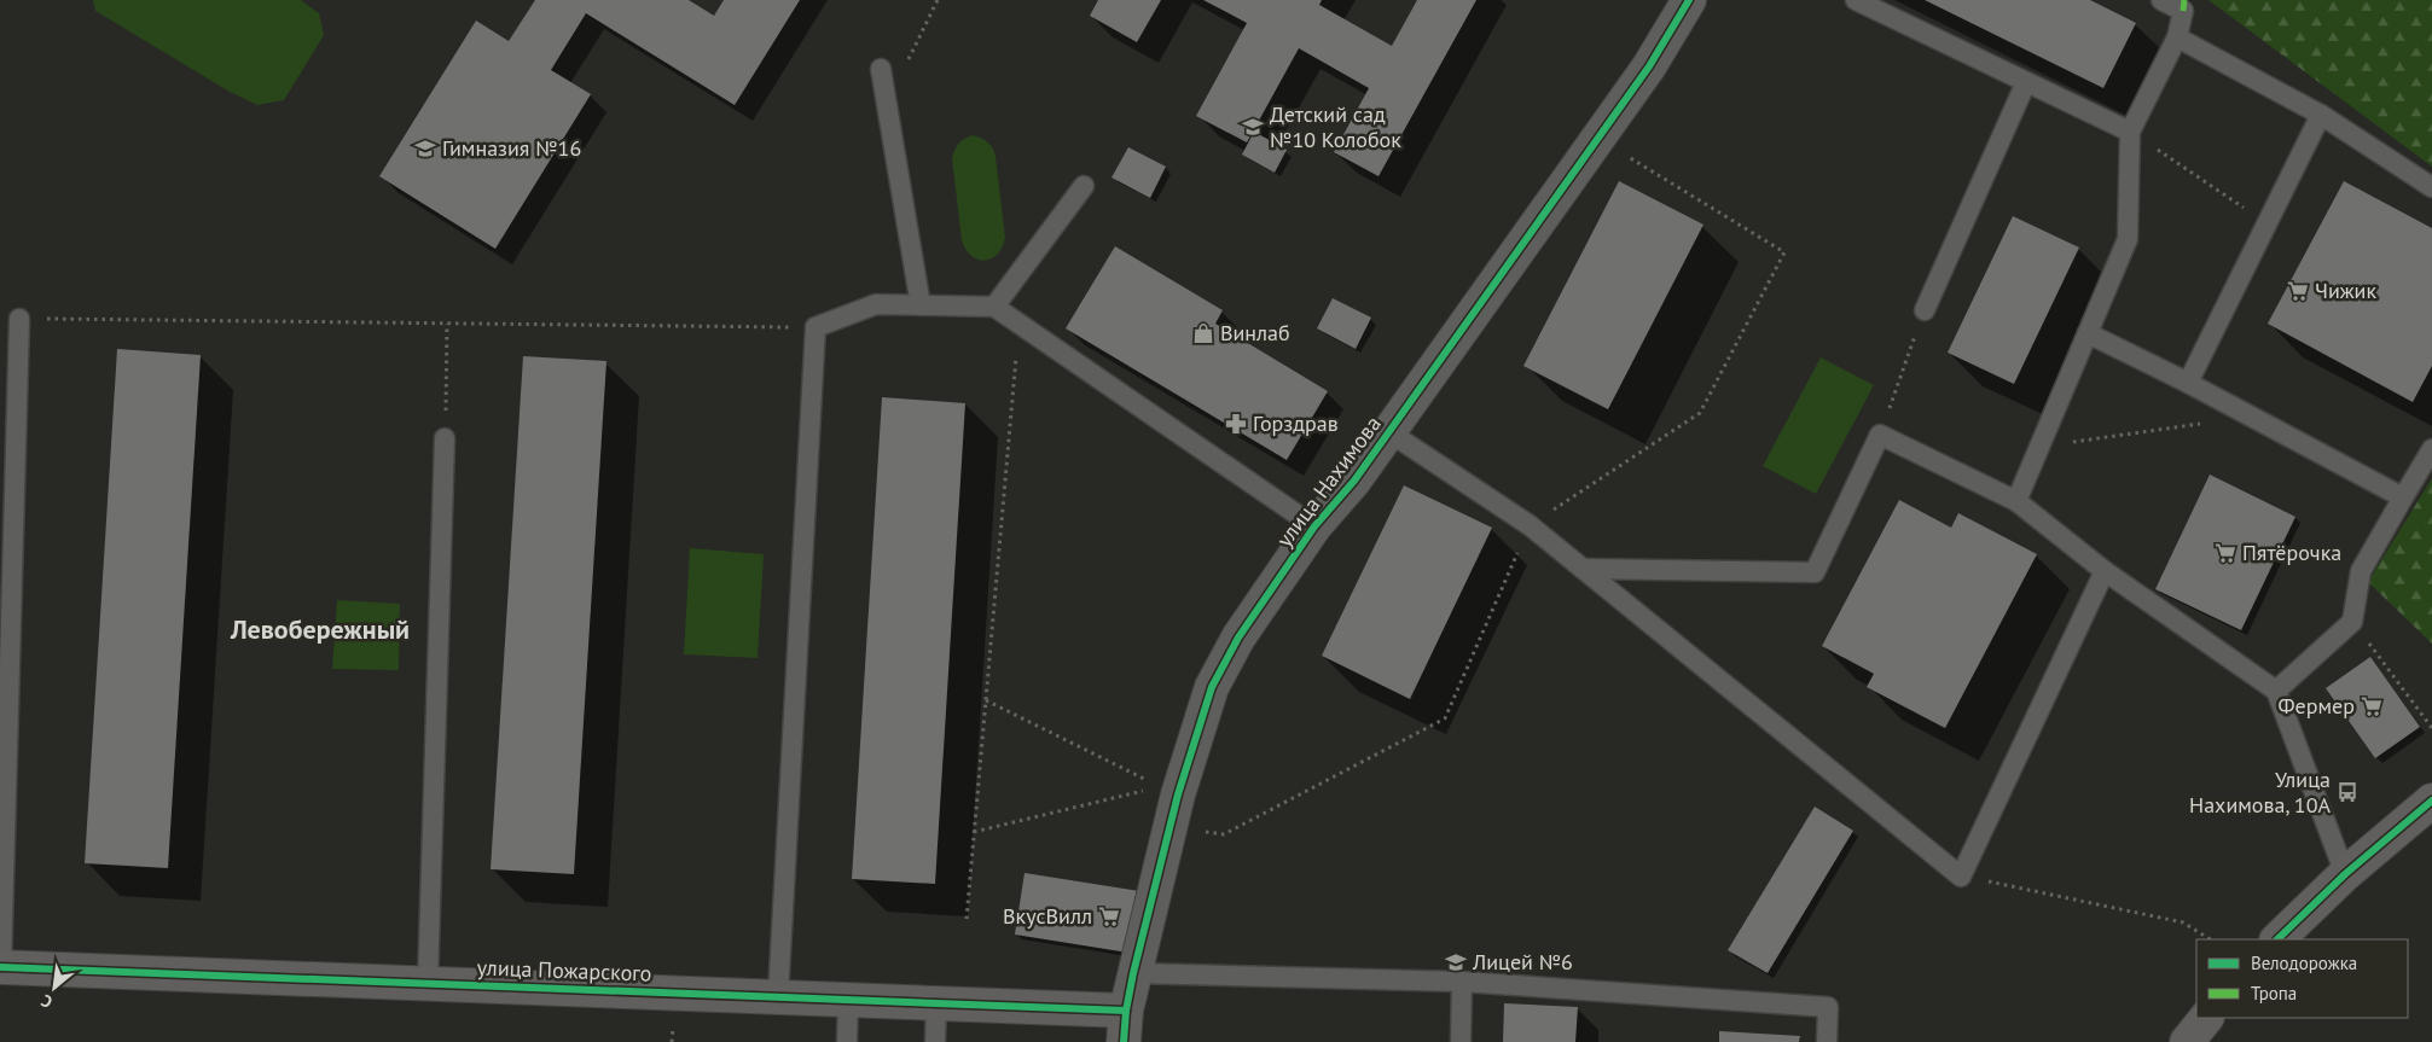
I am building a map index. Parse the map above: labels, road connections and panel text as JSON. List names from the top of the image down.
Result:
{
  "streets": {
    "street": ["улица Нахимова", "улица Пожарского"]
  },
  "crossings": [
    ["улица Нахимова", "улица Пожарского"]
  ],
  "districts": ["Левобережный"],
  "places": {
    "school or university": ["Детский сад №10 Колобок", "Гимназия №16", "Лицей №6"],
    "supermarket": [
      "Чижик",
      "Пятёрочка",
      "Фермер",
      "ВкусВилл"
    ],
    "shop": ["Винлаб"],
    "pharmacy": ["Горздрав"],
    "bus stop": ["Улица Нахимова, 10А"]
  },
  "legend": ["Велодорожка", "Тропа"],
  "north": "bottom left"
}
